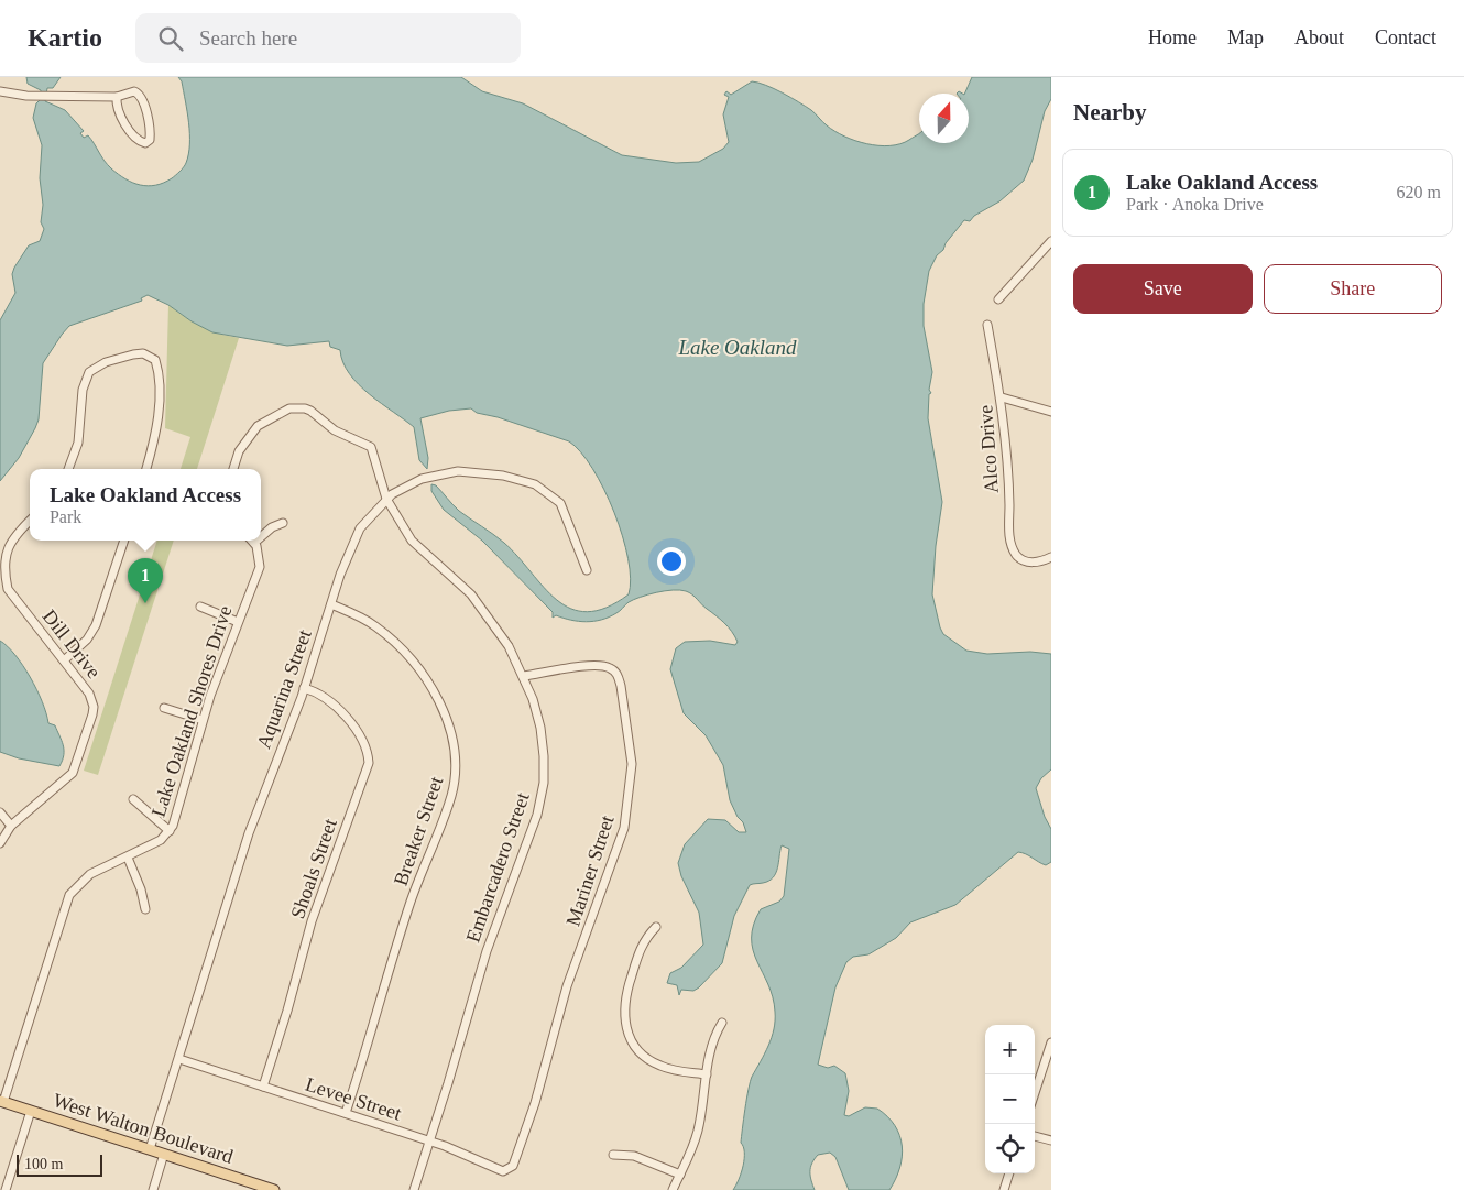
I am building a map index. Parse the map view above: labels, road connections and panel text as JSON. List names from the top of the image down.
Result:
{
  "streets": {
    "main road": ["West Walton Boulevard"],
    "street": [
      "Alco Drive",
      "Dill Drive",
      "Aquarina Street",
      "Lake Oakland Shores Drive",
      "Breaker Street",
      "Embarcadero Street",
      "Shoals Street",
      "Mariner Street",
      "Levee Street"
    ]
  },
  "crossings": [
    ["Aquarina Street", "Breaker Street"],
    ["Aquarina Street", "Embarcadero Street"],
    ["Aquarina Street", "Shoals Street"],
    ["Aquarina Street", "Levee Street"],
    ["Aquarina Street", "West Walton Boulevard"],
    ["Lake Oakland Shores Drive", "West Walton Boulevard"],
    ["Breaker Street", "Levee Street"],
    ["Embarcadero Street", "Mariner Street"],
    ["Embarcadero Street", "Levee Street"],
    ["Shoals Street", "Levee Street"],
    ["Mariner Street", "Levee Street"]
  ],
  "water": ["Lake Oakland"],
  "scale_bar": "100 m",
  "north": "top",
  "page": {
    "header": "Kartio",
    "search": "Search here",
    "nav": [
      "Home",
      "Map",
      "About",
      "Contact"
    ],
    "heading": "Nearby",
    "list": [
      {
        "mark": "1",
        "name": "Lake Oakland Access",
        "note": "Park · Anoka Drive",
        "value": "620 m"
      }
    ],
    "buttons": ["Save", "Share"],
    "popup": ["Lake Oakland Access", "Park"],
    "pins": "1",
    "map_buttons": ["+", "−"],
    "scale": "100 m"
  }
}
